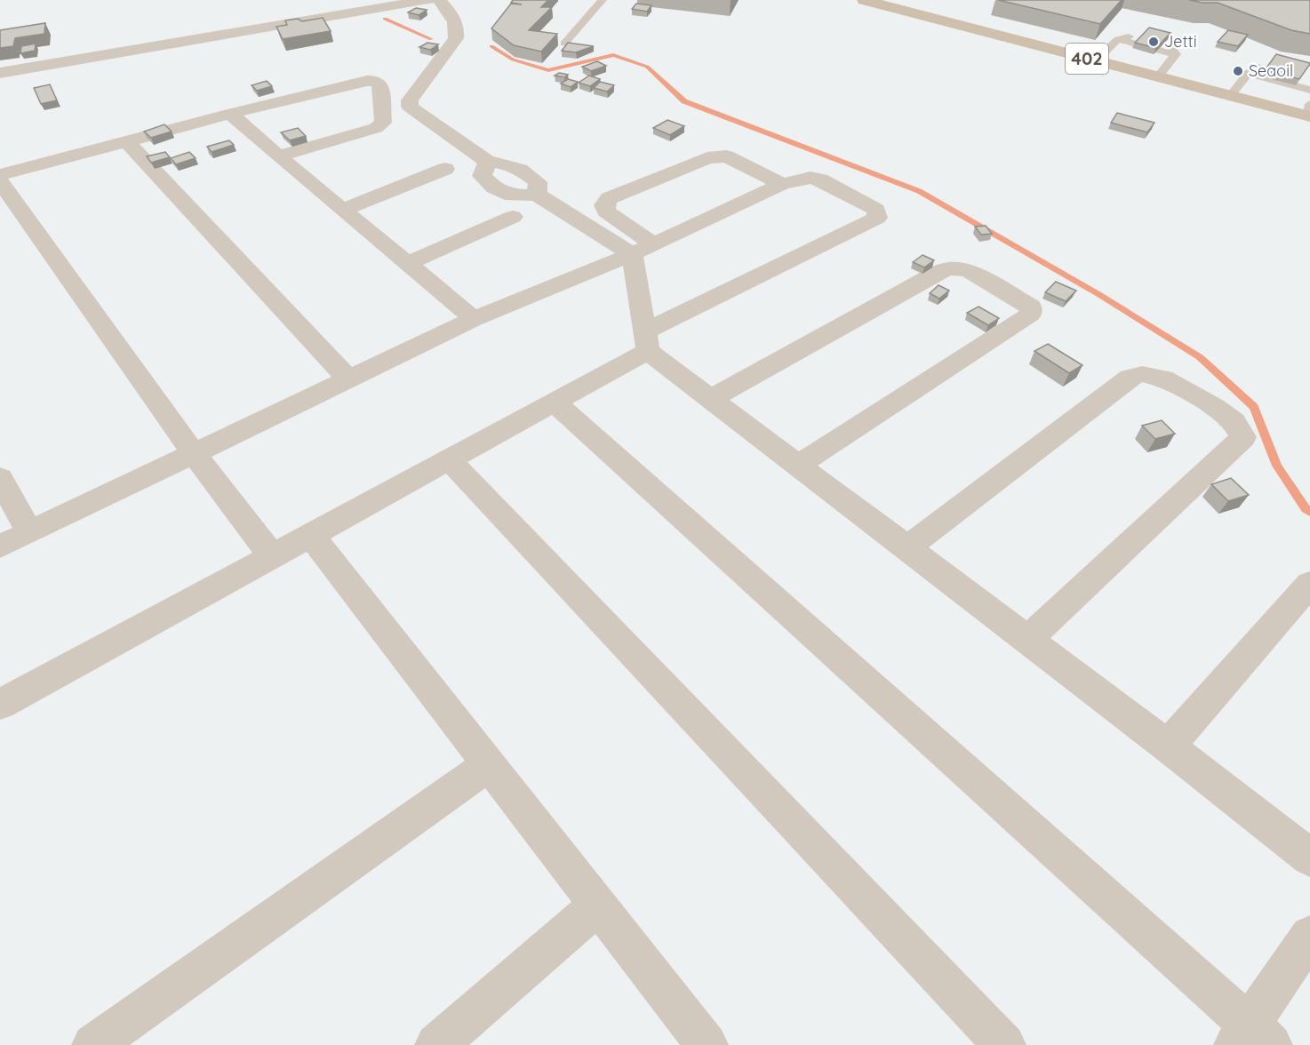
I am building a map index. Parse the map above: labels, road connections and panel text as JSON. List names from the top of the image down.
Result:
{
  "streets": {
    "main road": ["402"]
  },
  "places": ["Jetti", "Seaoil"]
}
